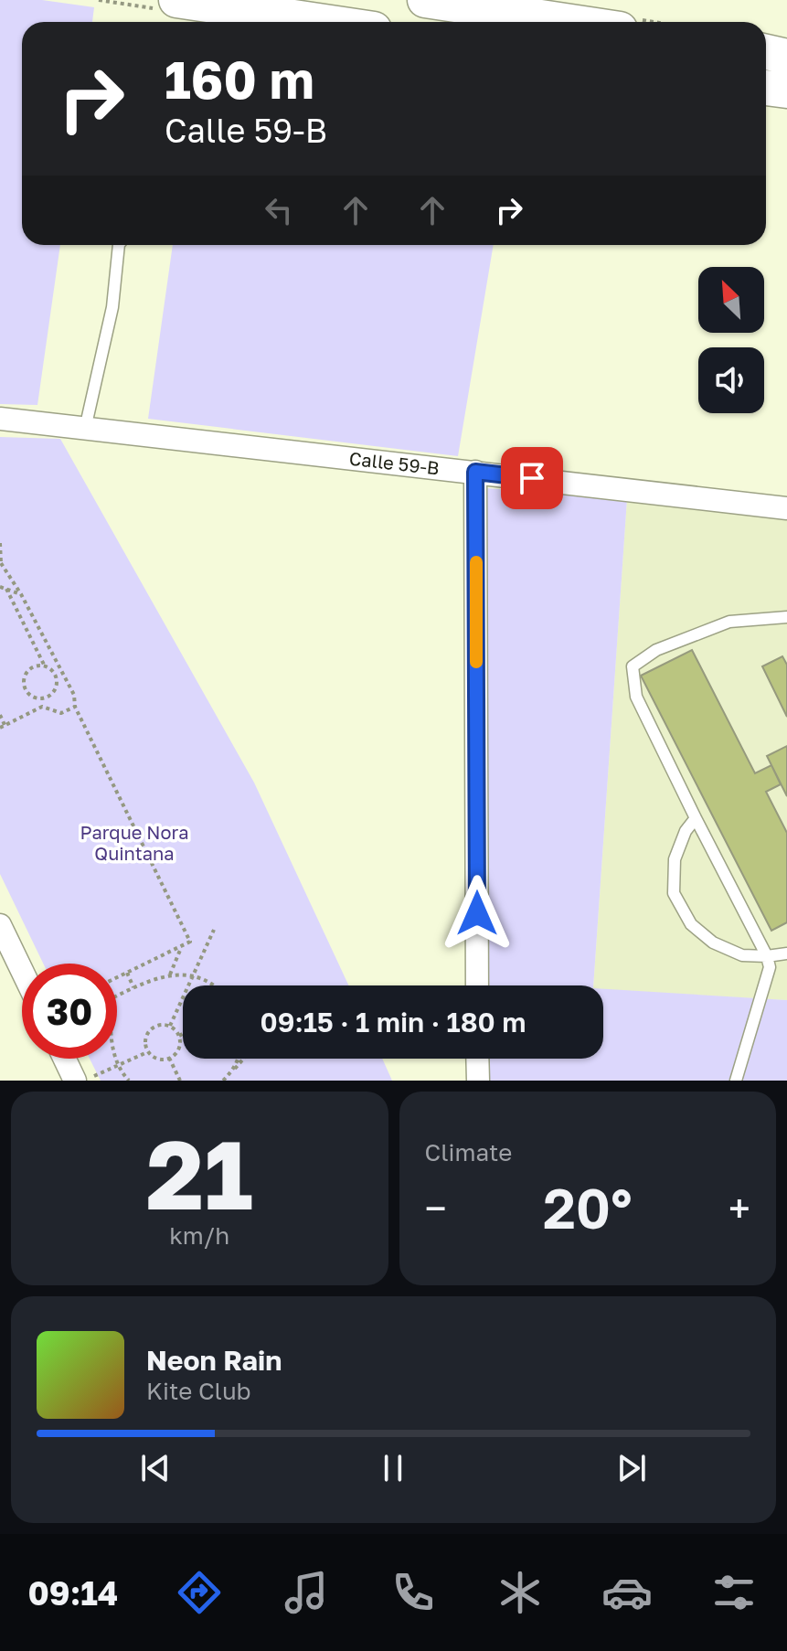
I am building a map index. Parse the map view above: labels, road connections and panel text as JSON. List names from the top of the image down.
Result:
{
  "streets": {
    "street": ["Calle 59-B"]
  },
  "parks": ["Parque Nora Quintana"],
  "north": "top left",
  "page": {
    "turn": ["160 m", "Calle 59-B"],
    "limit": "30",
    "trip": "09:15 · 1 min · 180 m",
    "tile": [
      ["21", "km/h"],
      "Climate"
    ],
    "heat": ["−", "20°", "+"],
    "song": ["Neon Rain", "Kite Club"],
    "tabs": "09:14"
  }
}
